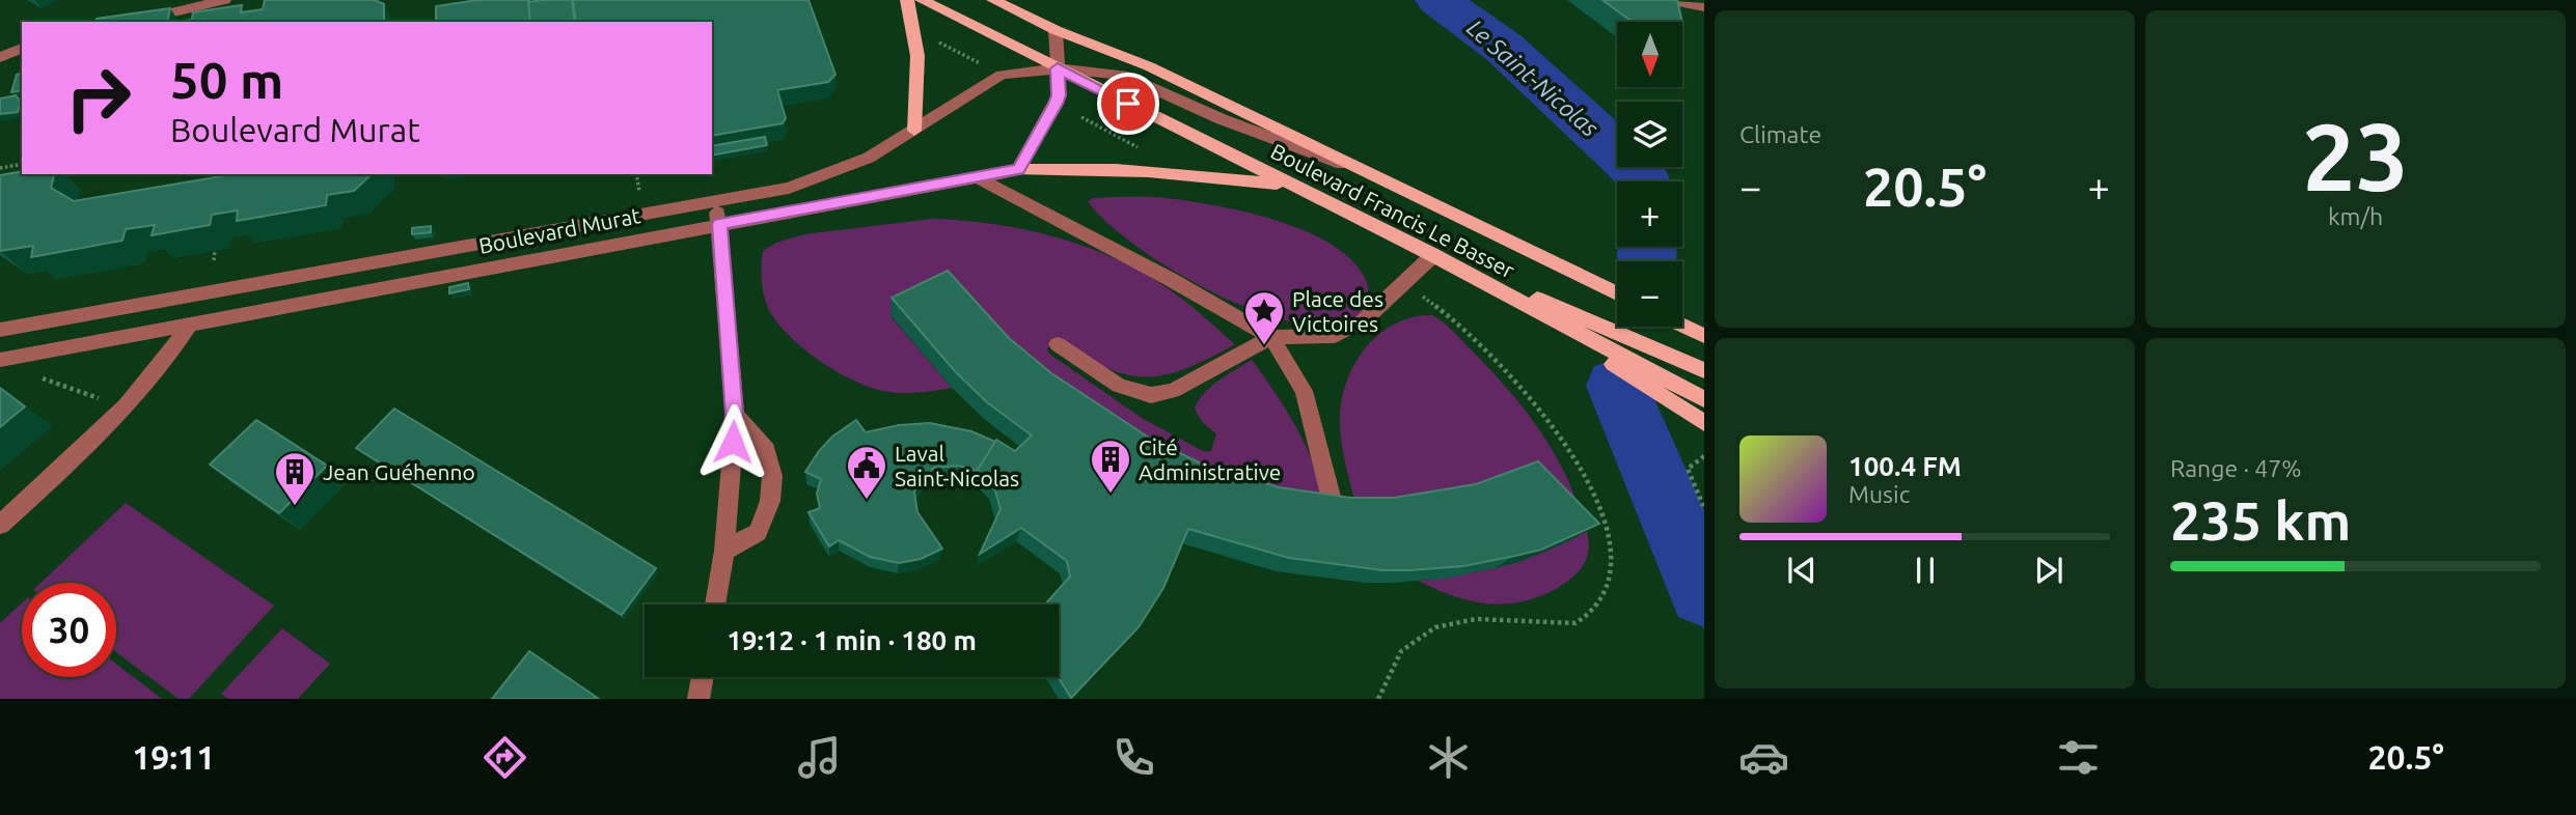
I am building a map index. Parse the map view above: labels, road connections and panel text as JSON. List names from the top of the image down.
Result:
{
  "streets": {
    "main road": ["Boulevard Francis Le Basser"],
    "street": ["Boulevard Murat"]
  },
  "crossings": [
    ["Boulevard Francis Le Basser", "Boulevard Murat"]
  ],
  "water": ["Le Saint-Nicolas"],
  "places": {
    "place": ["Place des Victoires"],
    "building": ["Cité Administrative", "Jean Guéhenno"],
    "public building": ["Laval Saint-Nicolas"]
  },
  "north": "bottom",
  "page": {
    "tile": [
      "Climate",
      ["23", "km/h"],
      ["Range · 47%", "235 km"]
    ],
    "map_buttons": ["+", "−"],
    "turn": ["50 m", "Boulevard Murat"],
    "heat": ["−", "20.5°", "+"],
    "song": ["100.4 FM", "Music"],
    "limit": "30",
    "trip": "19:12 · 1 min · 180 m",
    "tabs": ["19:11", "20.5°"]
  }
}
